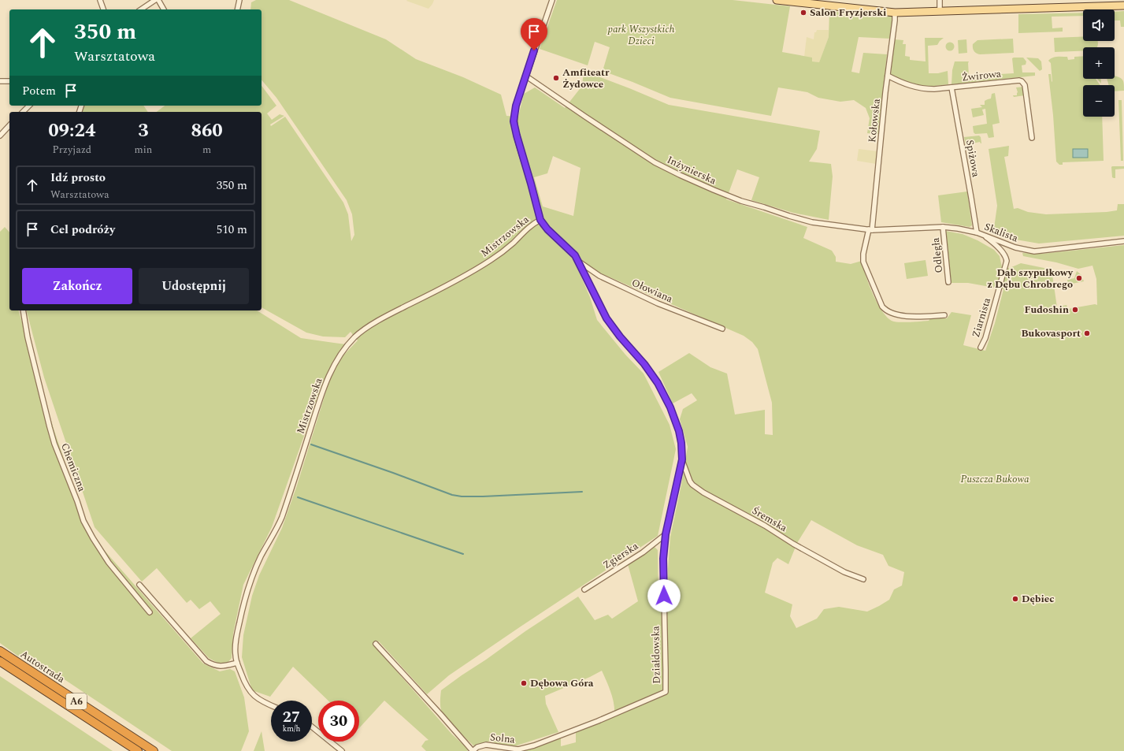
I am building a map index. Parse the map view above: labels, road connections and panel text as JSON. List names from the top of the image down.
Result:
{
  "streets": {
    "highway": ["Autostrada", "A6"],
    "street": [
      "Żwirowa",
      "Kołowska",
      "Spiżowa",
      "Inżynierska",
      "Skalista",
      "Mistrzowska",
      "Odległa",
      "Ołowiana",
      "Ziarnista",
      "Chemiczna",
      "Śremska",
      "Zgierska",
      "Działdowska",
      "Solna"
    ]
  },
  "crossings": [
    ["Żwirowa", "Kołowska"],
    ["Żwirowa", "Spiżowa"],
    ["Kołowska", "Inżynierska"],
    ["Kołowska", "Skalista"],
    ["Spiżowa", "Skalista"],
    ["Spiżowa", "Ziarnista"],
    ["Inżynierska", "Skalista"],
    ["Skalista", "Odległa"],
    ["Skalista", "Ziarnista"],
    ["Ołowiana", "Działdowska"],
    ["Śremska", "Działdowska"],
    ["Zgierska", "Działdowska"],
    ["Działdowska", "Solna"]
  ],
  "parks": ["park Wszystkich Dzieci", "Puszcza Bukowa"],
  "places": [
    "Salon Fryzjerski",
    "Amfiteatr Żydowce",
    "Dąb szypułkowy z Dębu Chrobrego",
    "Fudoshin",
    "Bukovasport",
    "Dębiec",
    "Dębowa Góra"
  ],
  "page": {
    "map_buttons": ["+", "−"],
    "turn": ["350 m", "Warsztatowa"],
    "then": "Potem",
    "eta": [
      "09:24",
      "Przyjazd",
      "3",
      "min",
      "860",
      "m"
    ],
    "list": [
      {
        "name": "Idź prosto",
        "note": "Warsztatowa",
        "value": "350 m"
      },
      {
        "name": "Cel podróży",
        "value": "510 m"
      }
    ],
    "buttons": ["Zakończ", "Udostępnij"],
    "speed": "27 km/h",
    "limit": "30"
  }
}
